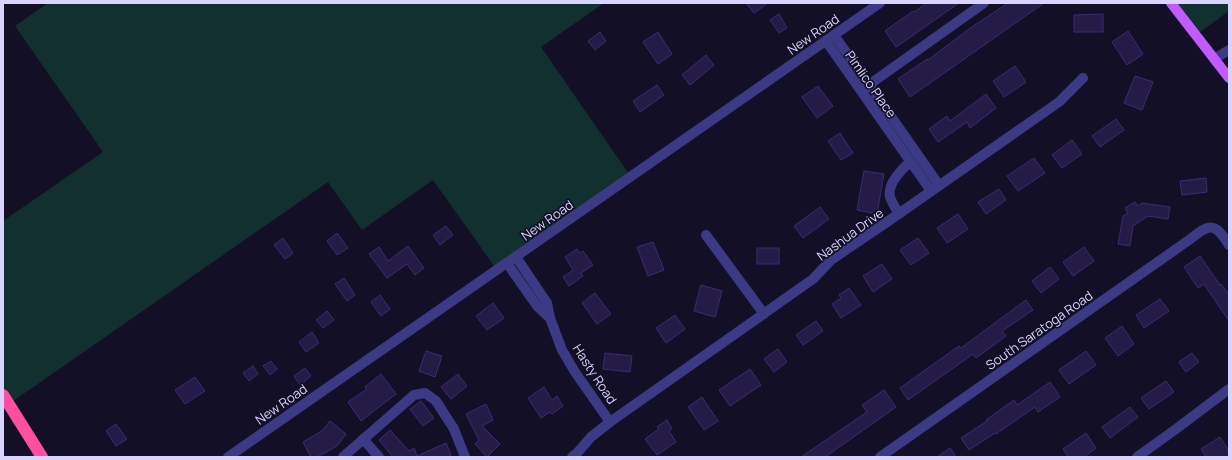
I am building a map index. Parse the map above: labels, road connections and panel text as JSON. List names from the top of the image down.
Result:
{
  "streets": {
    "street": [
      "New Road",
      "Pimlico Place",
      "Nashua Drive",
      "South Saratoga Road",
      "Hasty Road"
    ]
  },
  "crossings": [
    ["New Road", "Pimlico Place"],
    ["New Road", "Hasty Road"],
    ["Pimlico Place", "Nashua Drive"],
    ["Nashua Drive", "Hasty Road"]
  ]
}
